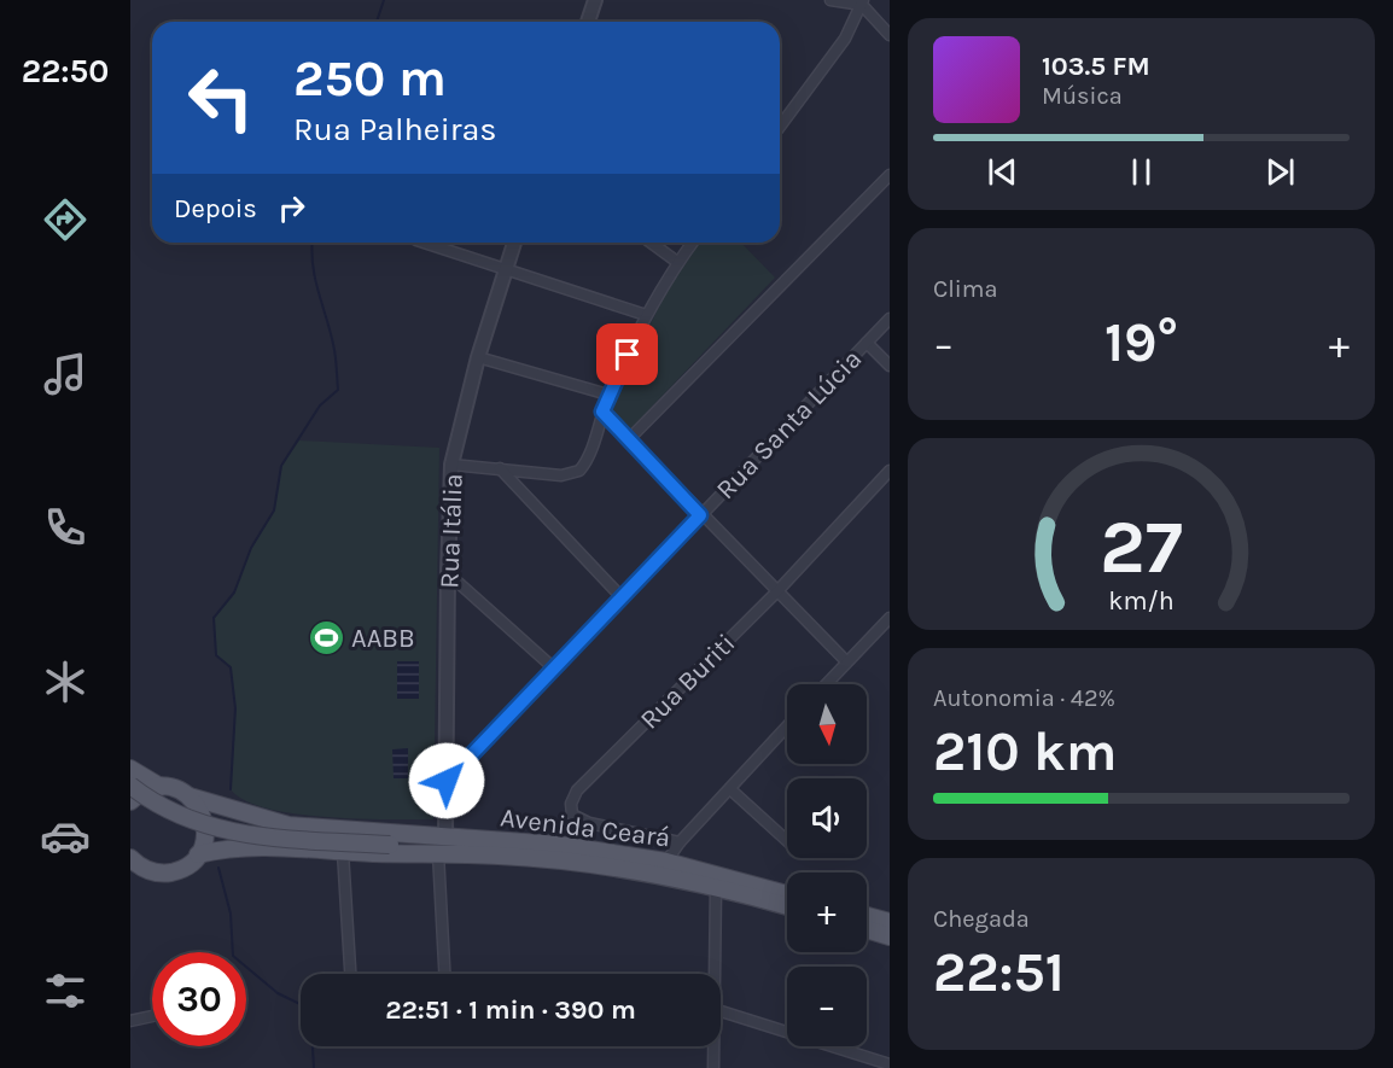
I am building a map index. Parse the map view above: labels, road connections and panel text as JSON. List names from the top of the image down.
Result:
{
  "streets": {
    "main road": ["Avenida Ceará"],
    "street": ["Rua Santa Lúcia", "Rua Itália", "Rua Buriti"]
  },
  "crossings": [
    ["Rua Santa Lúcia", "Rua Itália"],
    ["Rua Itália", "Avenida Ceará"]
  ],
  "places": {
    "sports": ["AABB"]
  },
  "north": "bottom",
  "page": {
    "tabs": "22:50",
    "turn": ["250 m", "Rua Palheiras"],
    "song": ["103.5 FM", "Música"],
    "then": "Depois",
    "tile": [
      "Clima",
      ["Autonomia · 42%", "210 km"],
      ["Chegada", "22:51"]
    ],
    "heat": ["−", "19°", "+"],
    "map_buttons": ["+", "−"],
    "limit": "30",
    "trip": "22:51 · 1 min · 390 m",
    "gauge": ["27", "km/h"]
  }
}
